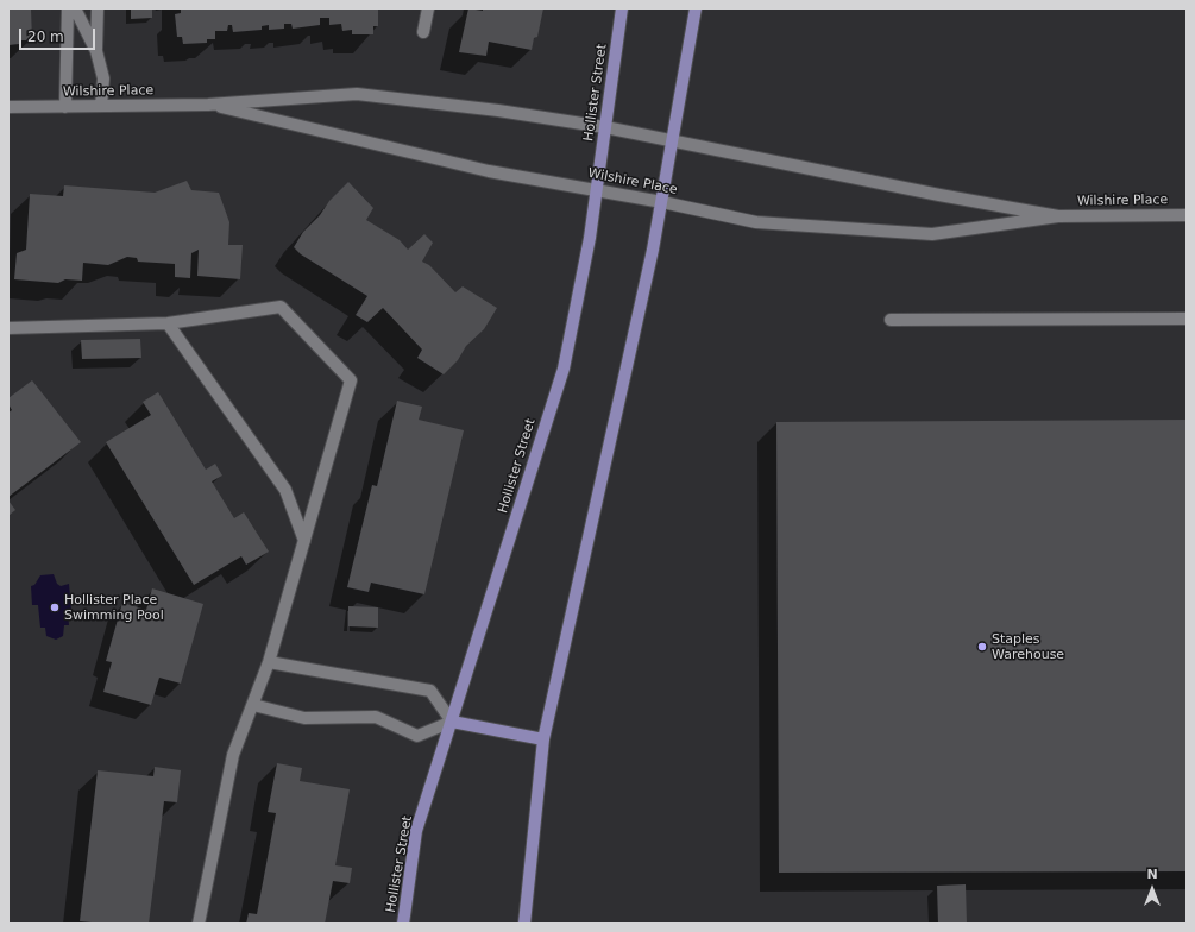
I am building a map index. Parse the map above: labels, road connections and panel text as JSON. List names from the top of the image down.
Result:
{
  "streets": {
    "main road": ["Hollister Street"],
    "street": ["Wilshire Place"]
  },
  "crossings": [
    ["Wilshire Place", "Hollister Street"]
  ],
  "places": ["Hollister Place Swimming Pool", "Staples Warehouse"],
  "scale_bar": "20 m",
  "north": "top"
}
